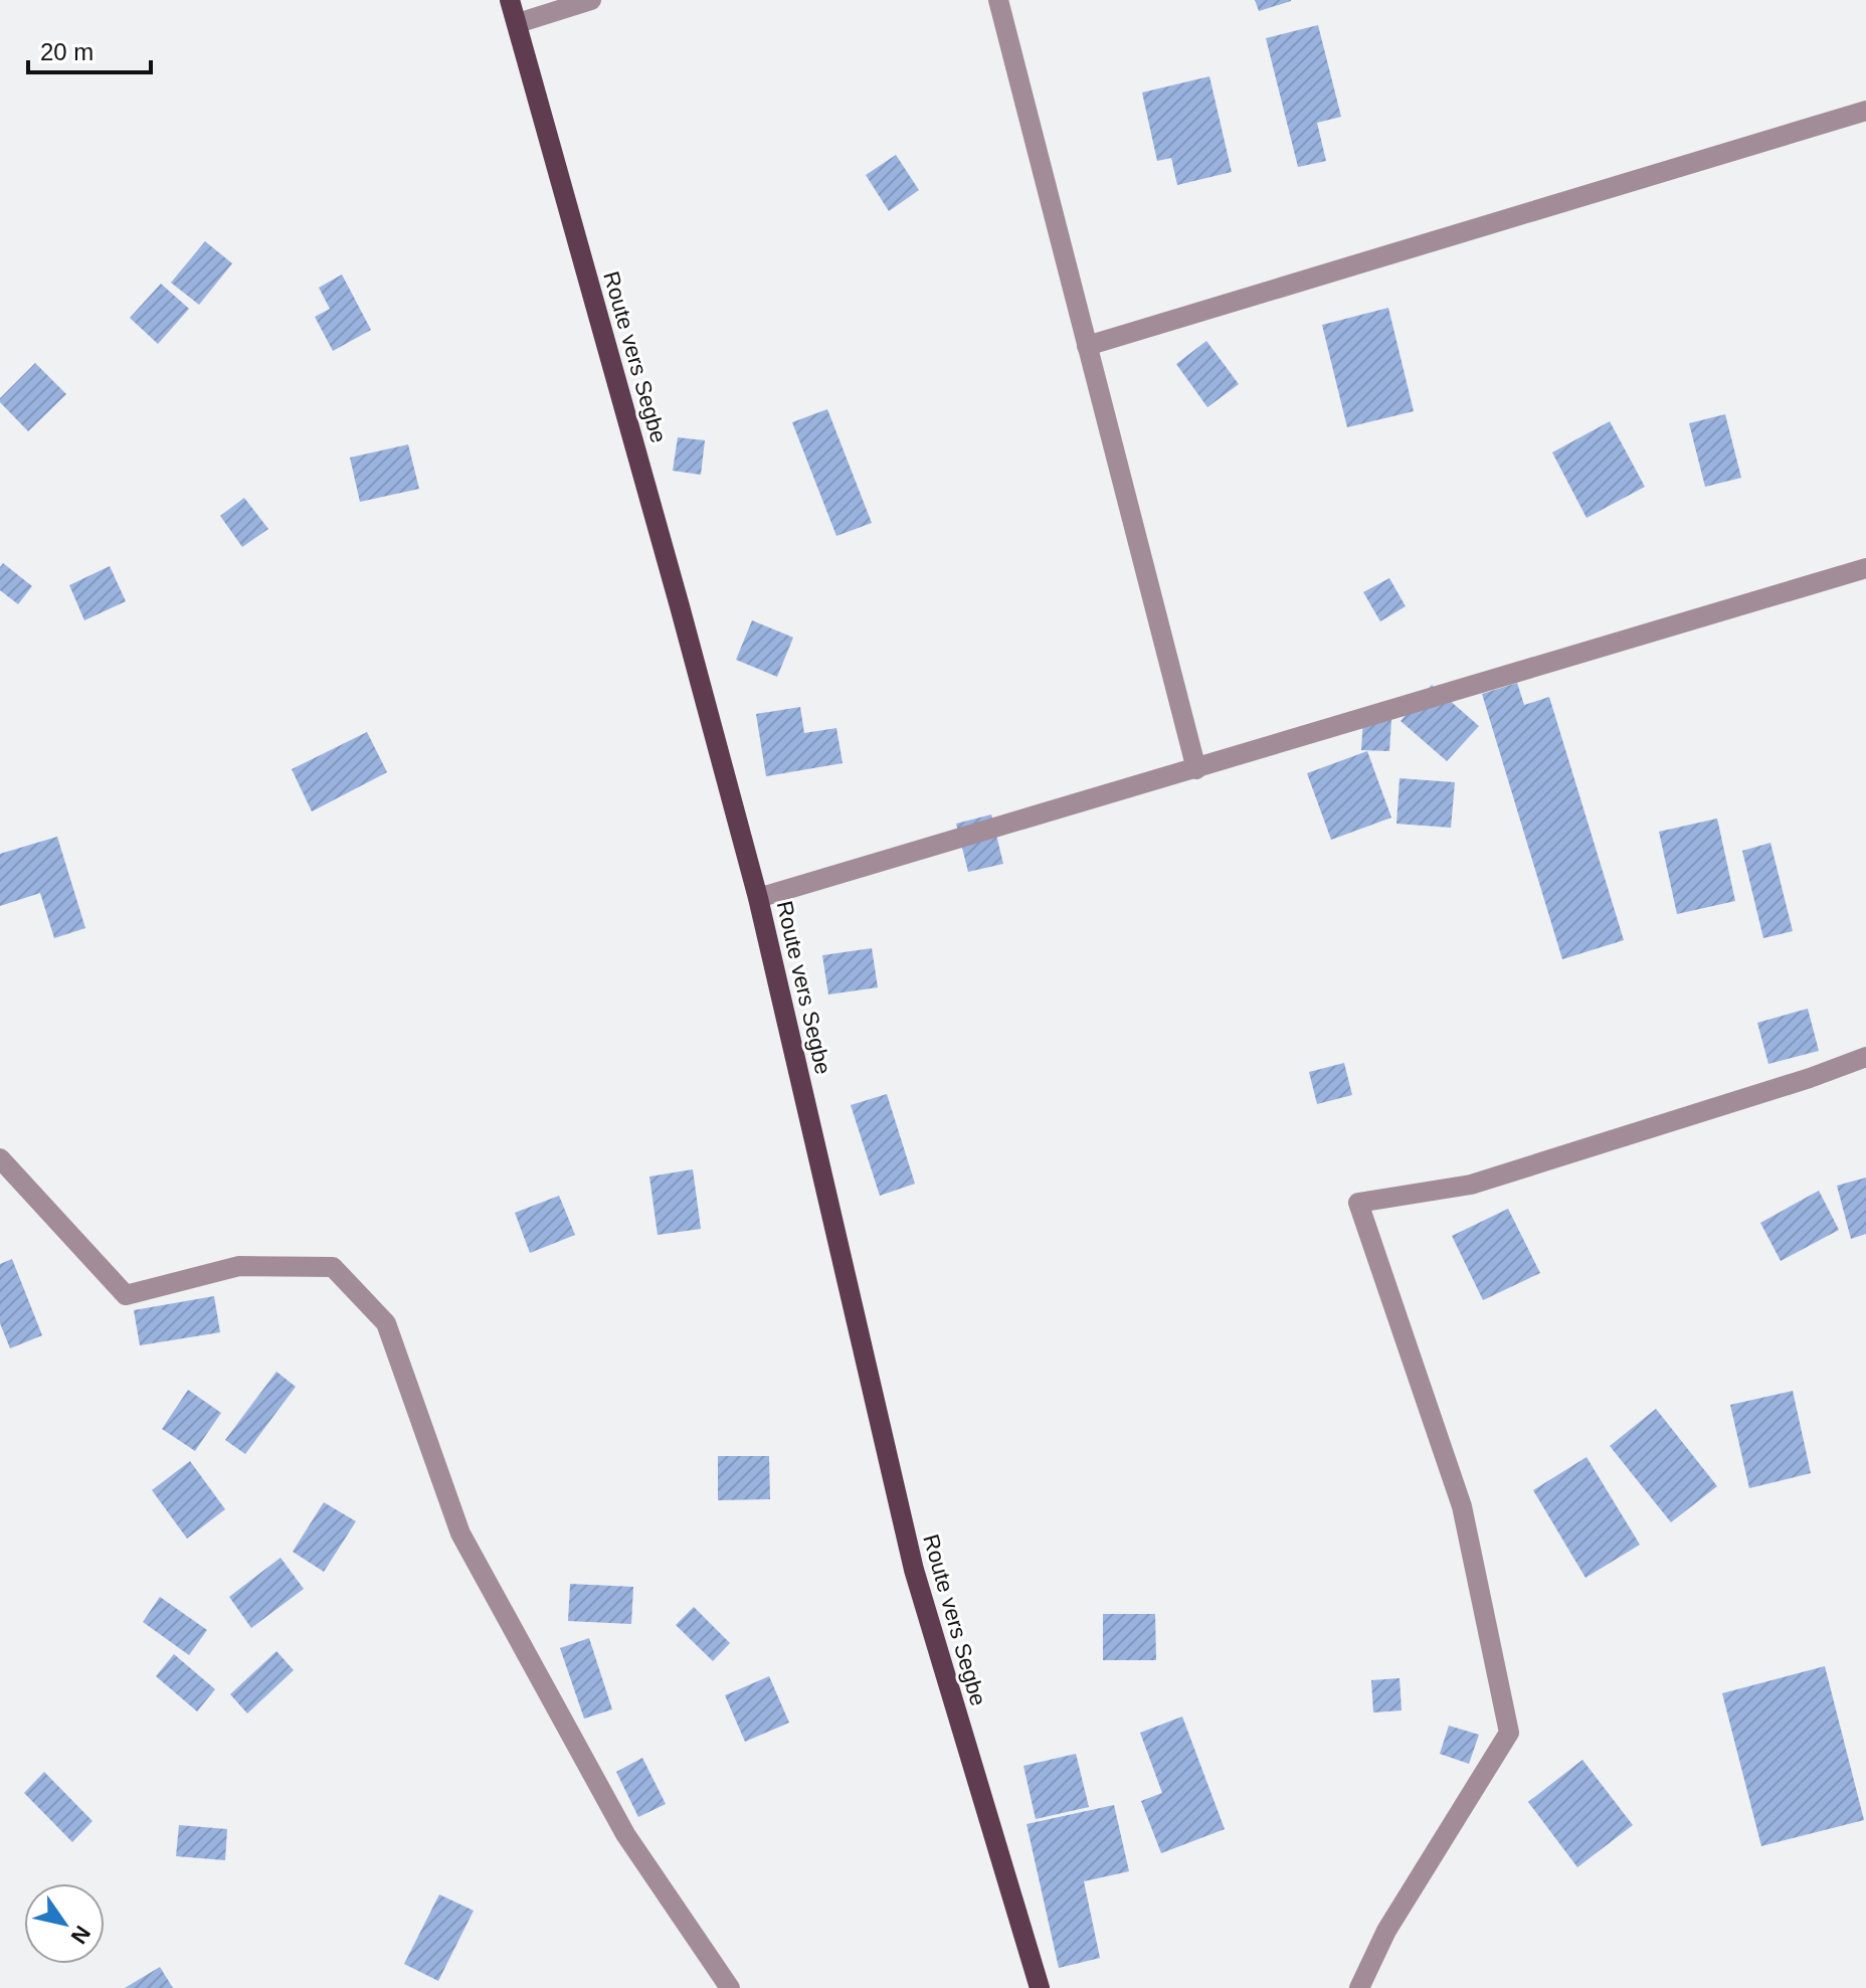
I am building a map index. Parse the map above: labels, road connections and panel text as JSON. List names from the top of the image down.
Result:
{
  "streets": {
    "main road": ["Route vers Segbe"]
  },
  "scale_bar": "20 m",
  "north": "bottom right"
}
